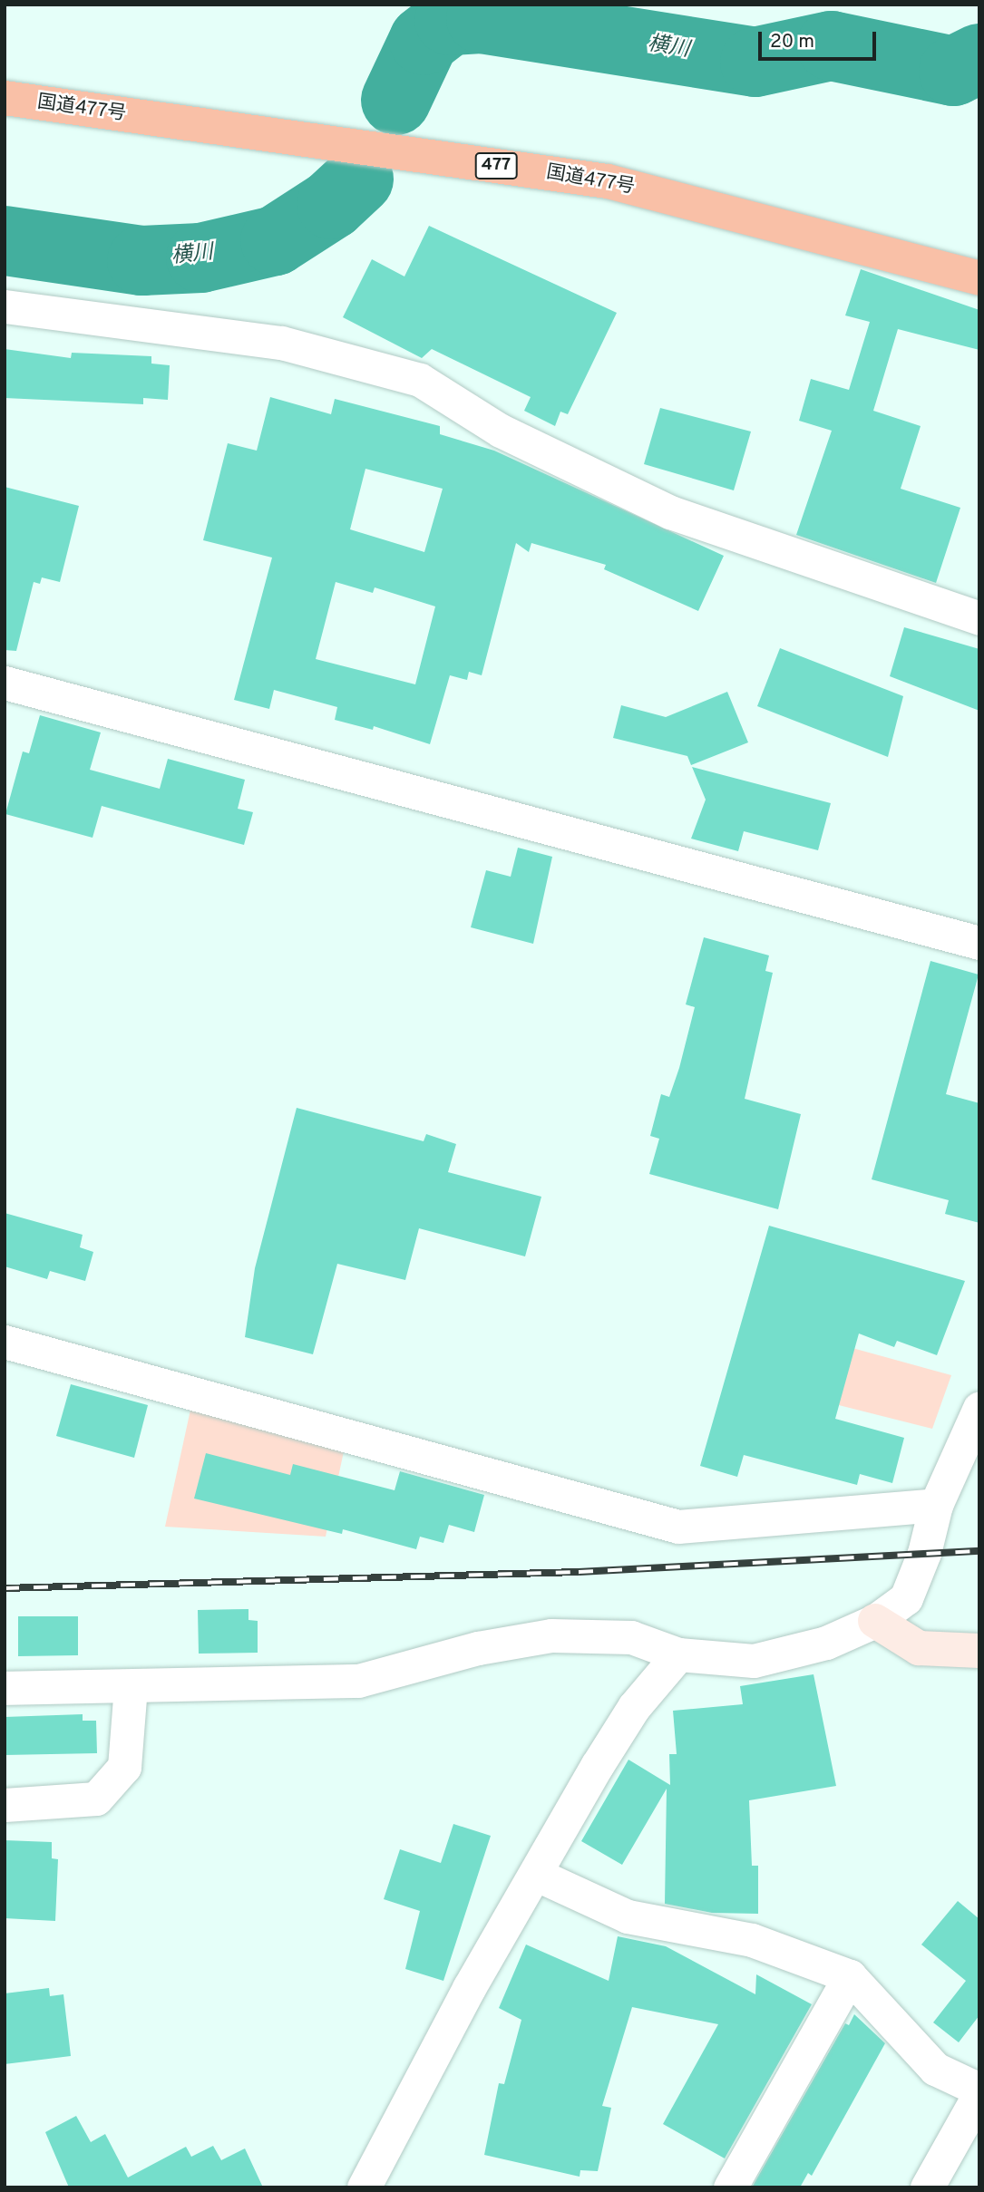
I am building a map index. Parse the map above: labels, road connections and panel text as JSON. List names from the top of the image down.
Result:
{
  "streets": {
    "highway": ["国道477号", "477"]
  },
  "water": ["横川"],
  "scale_bar": "20 m"
}
